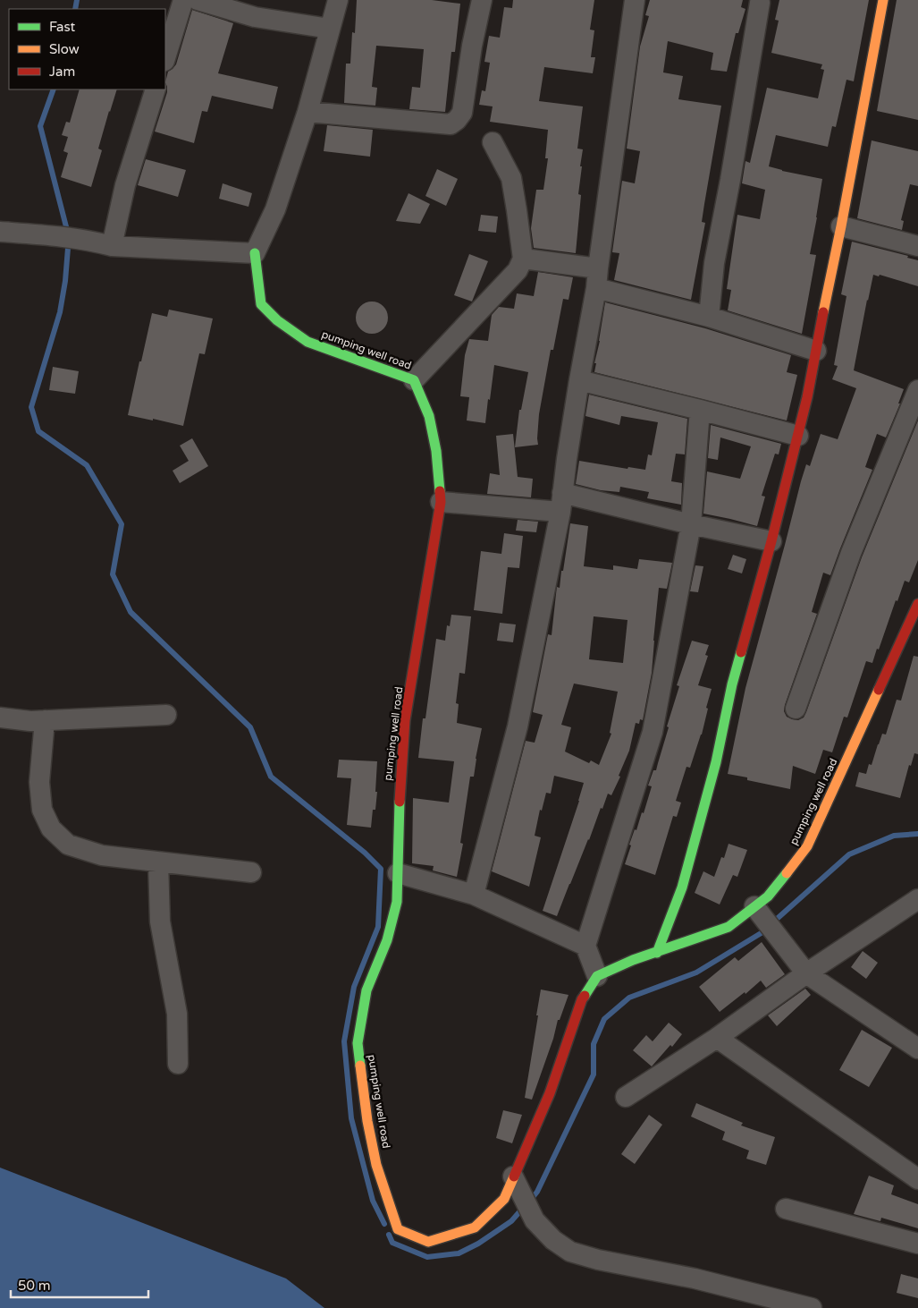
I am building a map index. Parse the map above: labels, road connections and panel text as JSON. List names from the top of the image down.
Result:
{
  "streets": {
    "street": ["pumping well road"]
  },
  "legend": ["Fast", "Slow", "Jam"],
  "scale_bar": "50 m"
}
